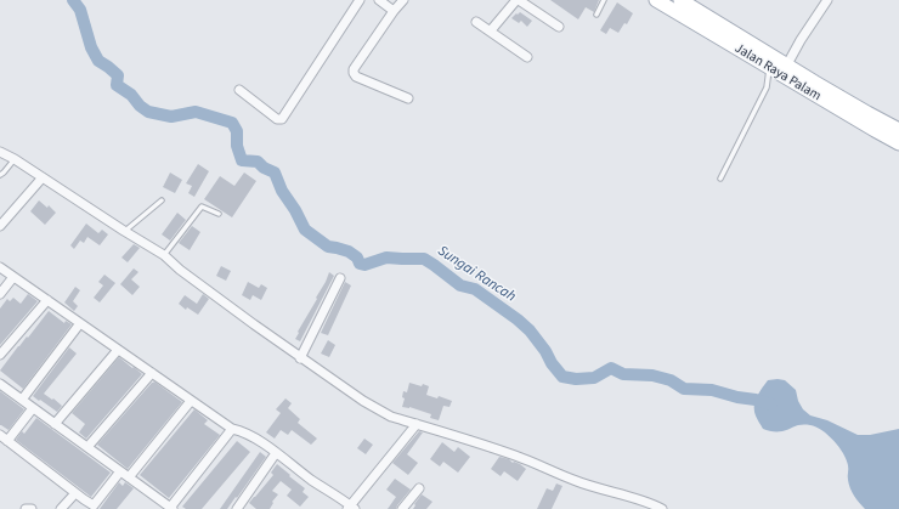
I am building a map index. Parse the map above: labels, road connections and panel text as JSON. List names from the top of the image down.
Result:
{
  "streets": {
    "main road": ["Jalan Raya Palam"]
  },
  "water": ["Sungai Rancah"]
}
